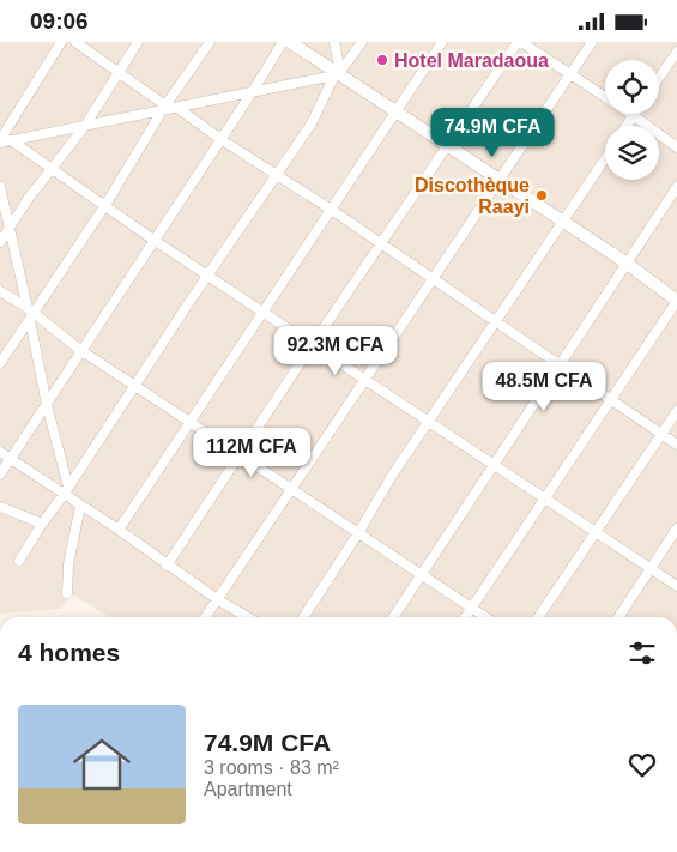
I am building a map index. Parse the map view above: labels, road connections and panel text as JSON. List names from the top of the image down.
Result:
{
  "places": ["Hotel Maradaoua", "Discothèque Raayi"],
  "page": {
    "status": "09:06",
    "price": [
      "74.9M CFA",
      "92.3M CFA",
      "48.5M CFA",
      "112M CFA"
    ],
    "heading": "4 homes",
    "list": [
      {
        "name": "74.9M CFA",
        "note": "3 rooms · 83 m² · Apartment"
      }
    ]
  }
}
